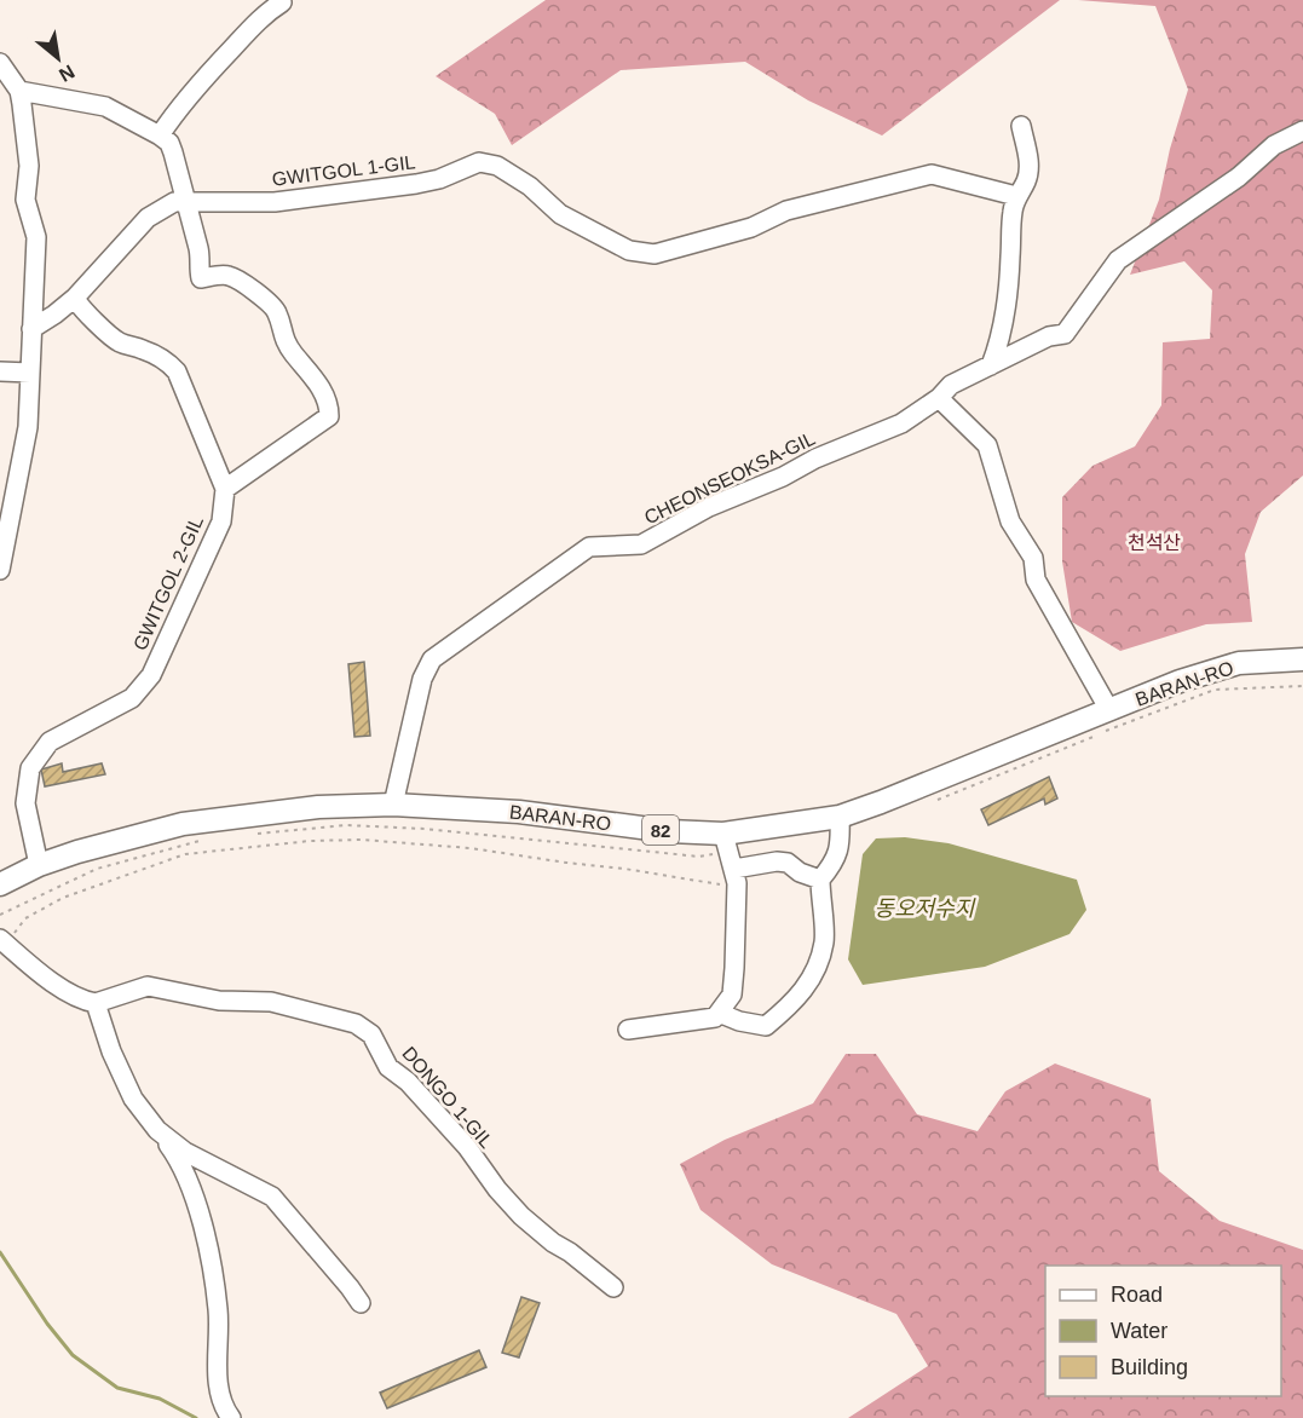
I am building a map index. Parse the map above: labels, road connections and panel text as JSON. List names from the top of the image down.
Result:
{
  "streets": {
    "main road": ["BARAN-RO", "82"],
    "street": [
      "GWITGOL 1-GIL",
      "CHEONSEOKSA-GIL",
      "GWITGOL 2-GIL",
      "DONGO 1-GIL"
    ]
  },
  "crossings": [
    ["CHEONSEOKSA-GIL", "BARAN-RO"],
    ["GWITGOL 2-GIL", "BARAN-RO"]
  ],
  "water": ["동오저수지"],
  "parks": ["천석산"],
  "legend": ["Road", "Water", "Building"],
  "north": "bottom right"
}
